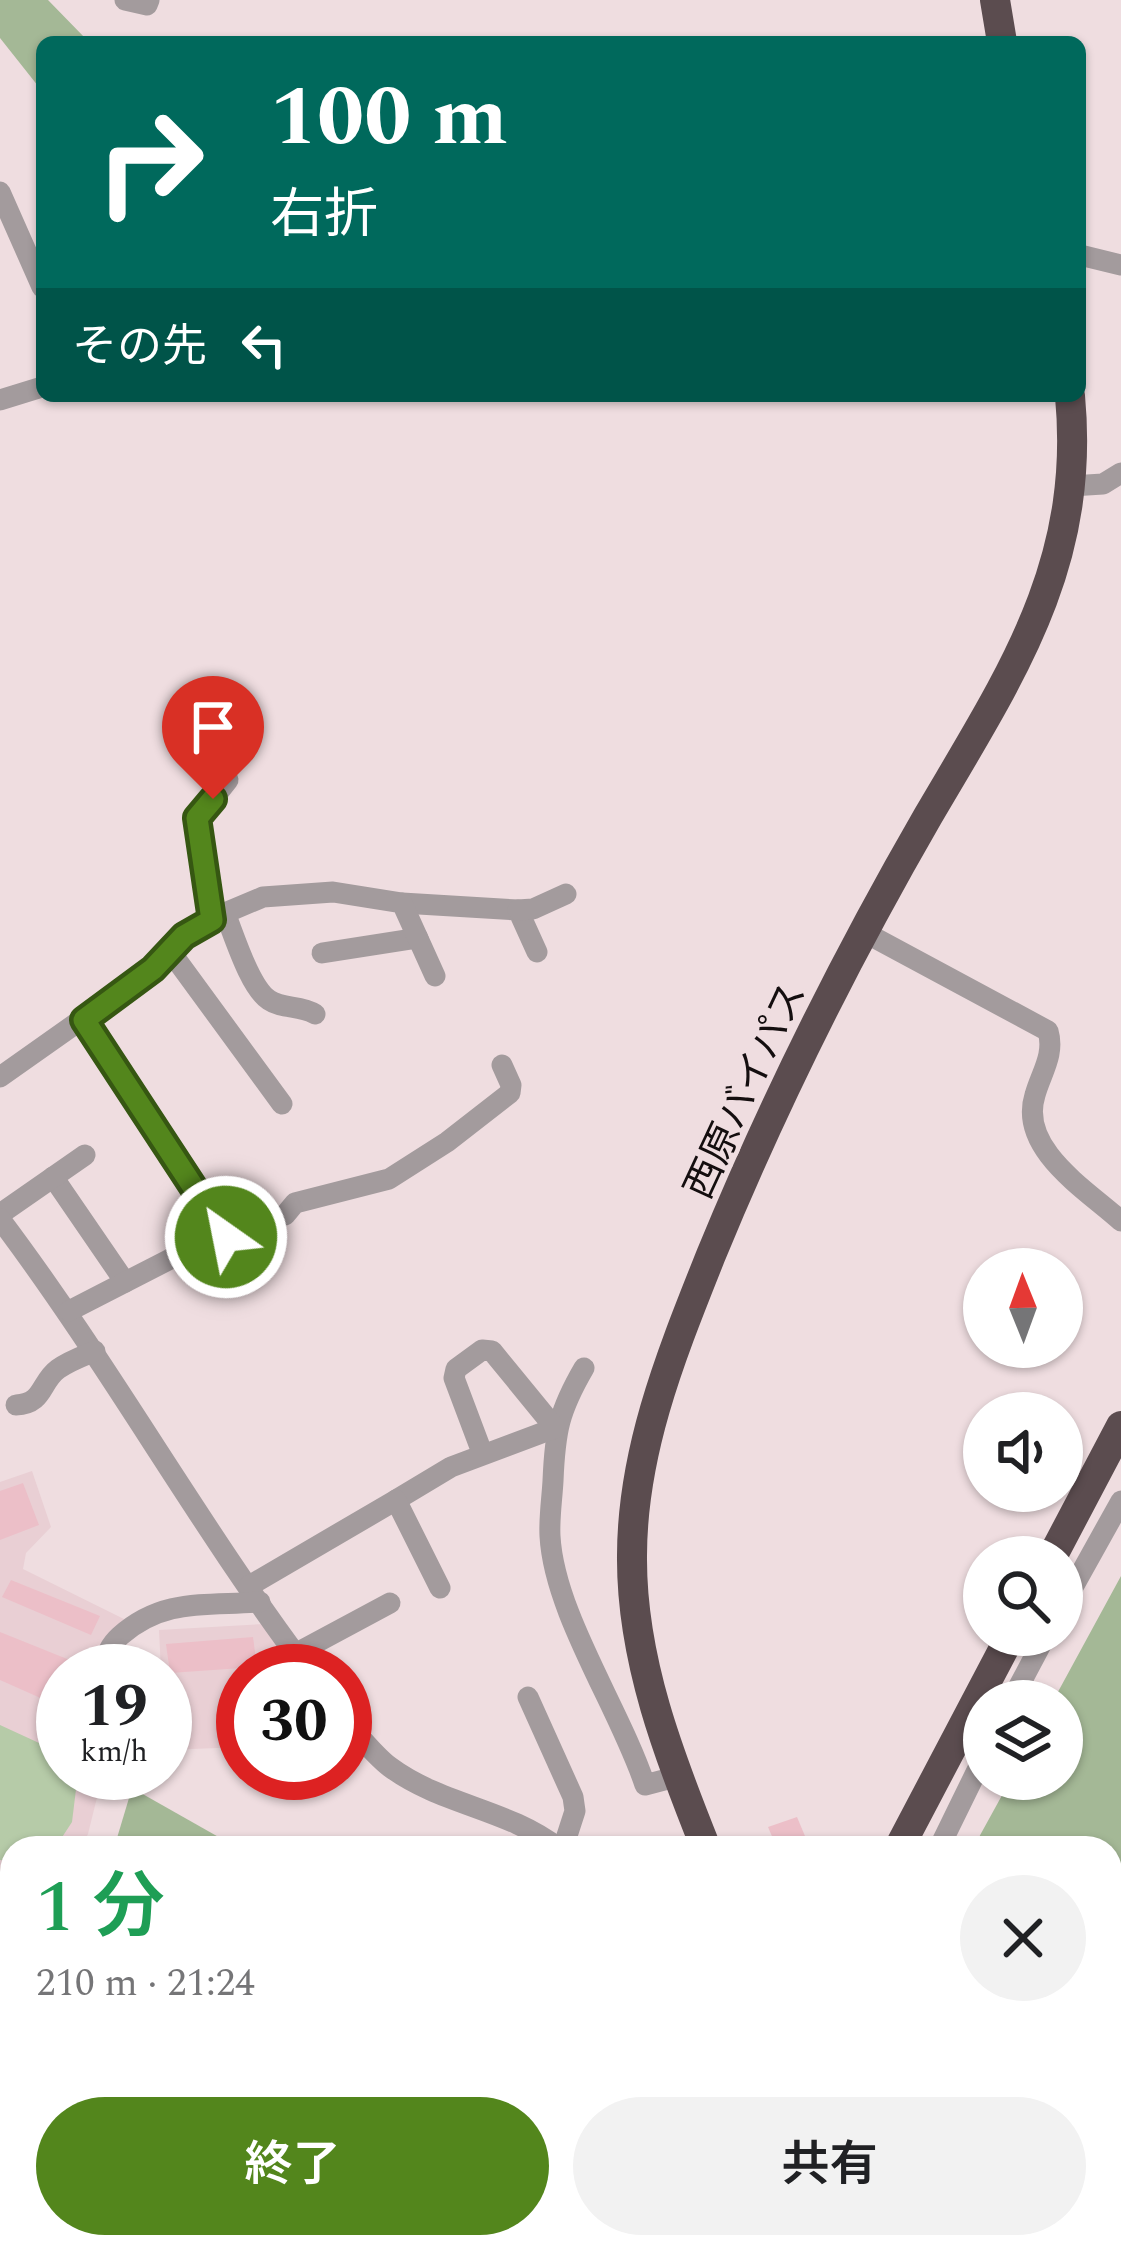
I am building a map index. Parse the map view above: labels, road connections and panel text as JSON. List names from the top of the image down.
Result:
{
  "streets": {
    "highway": ["西原バイパス"]
  },
  "north": "top",
  "page": {
    "turn": ["100 m", "右折"],
    "then": "その先",
    "speed": "19 km/h",
    "limit": "30",
    "heading": ["1 分", "210 m · 21:24"],
    "buttons": ["終了", "共有"]
  }
}
